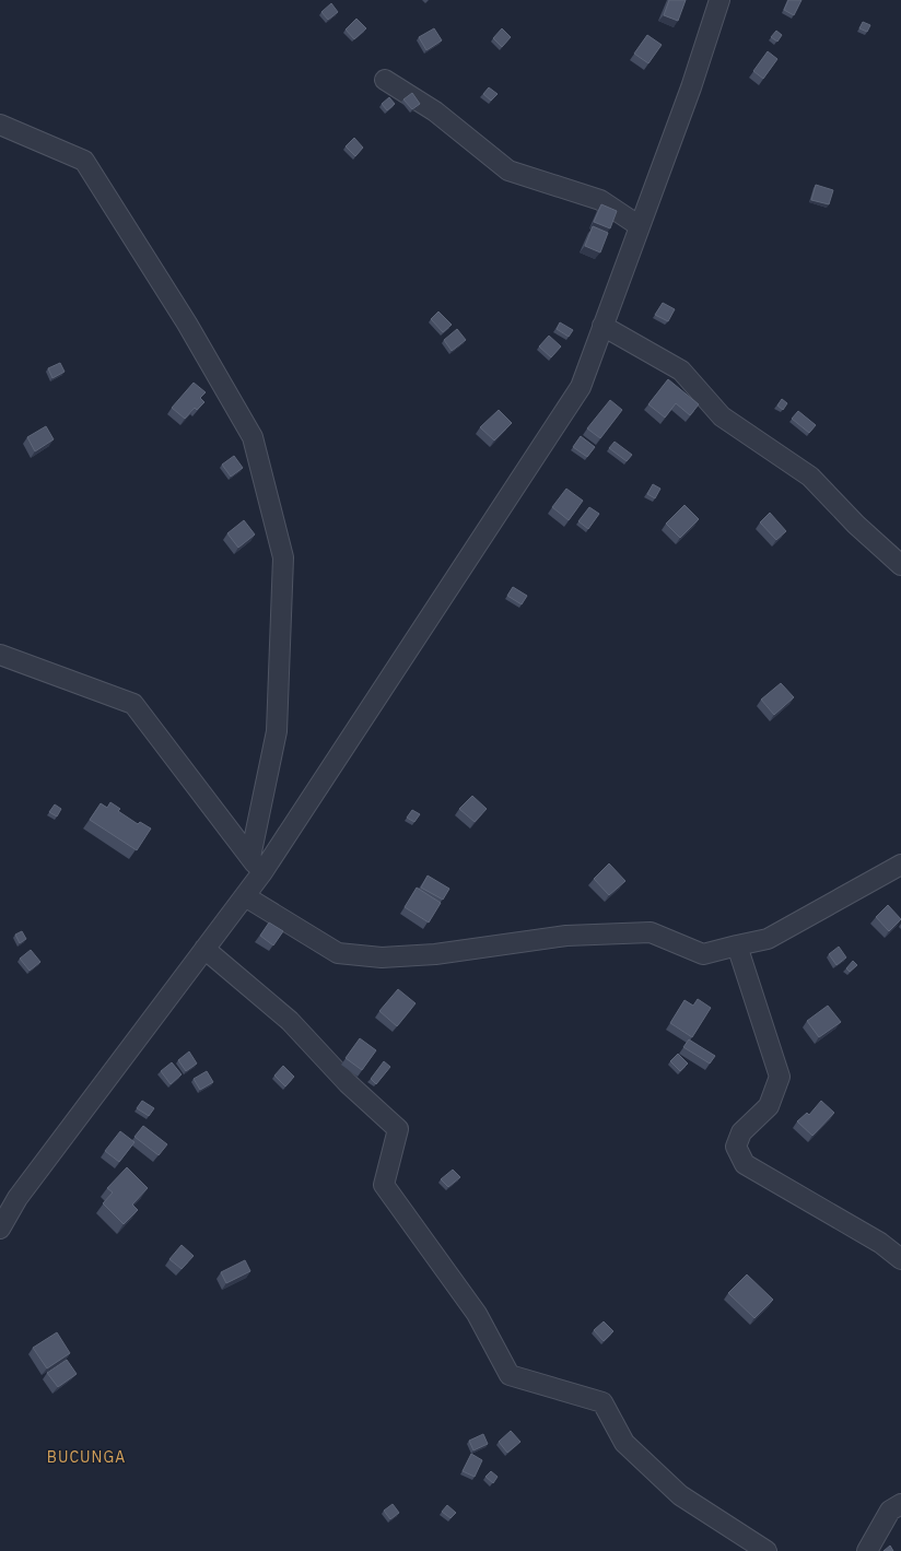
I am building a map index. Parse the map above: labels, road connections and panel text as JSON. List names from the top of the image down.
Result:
{
  "districts": ["BUCUNGA"]
}
